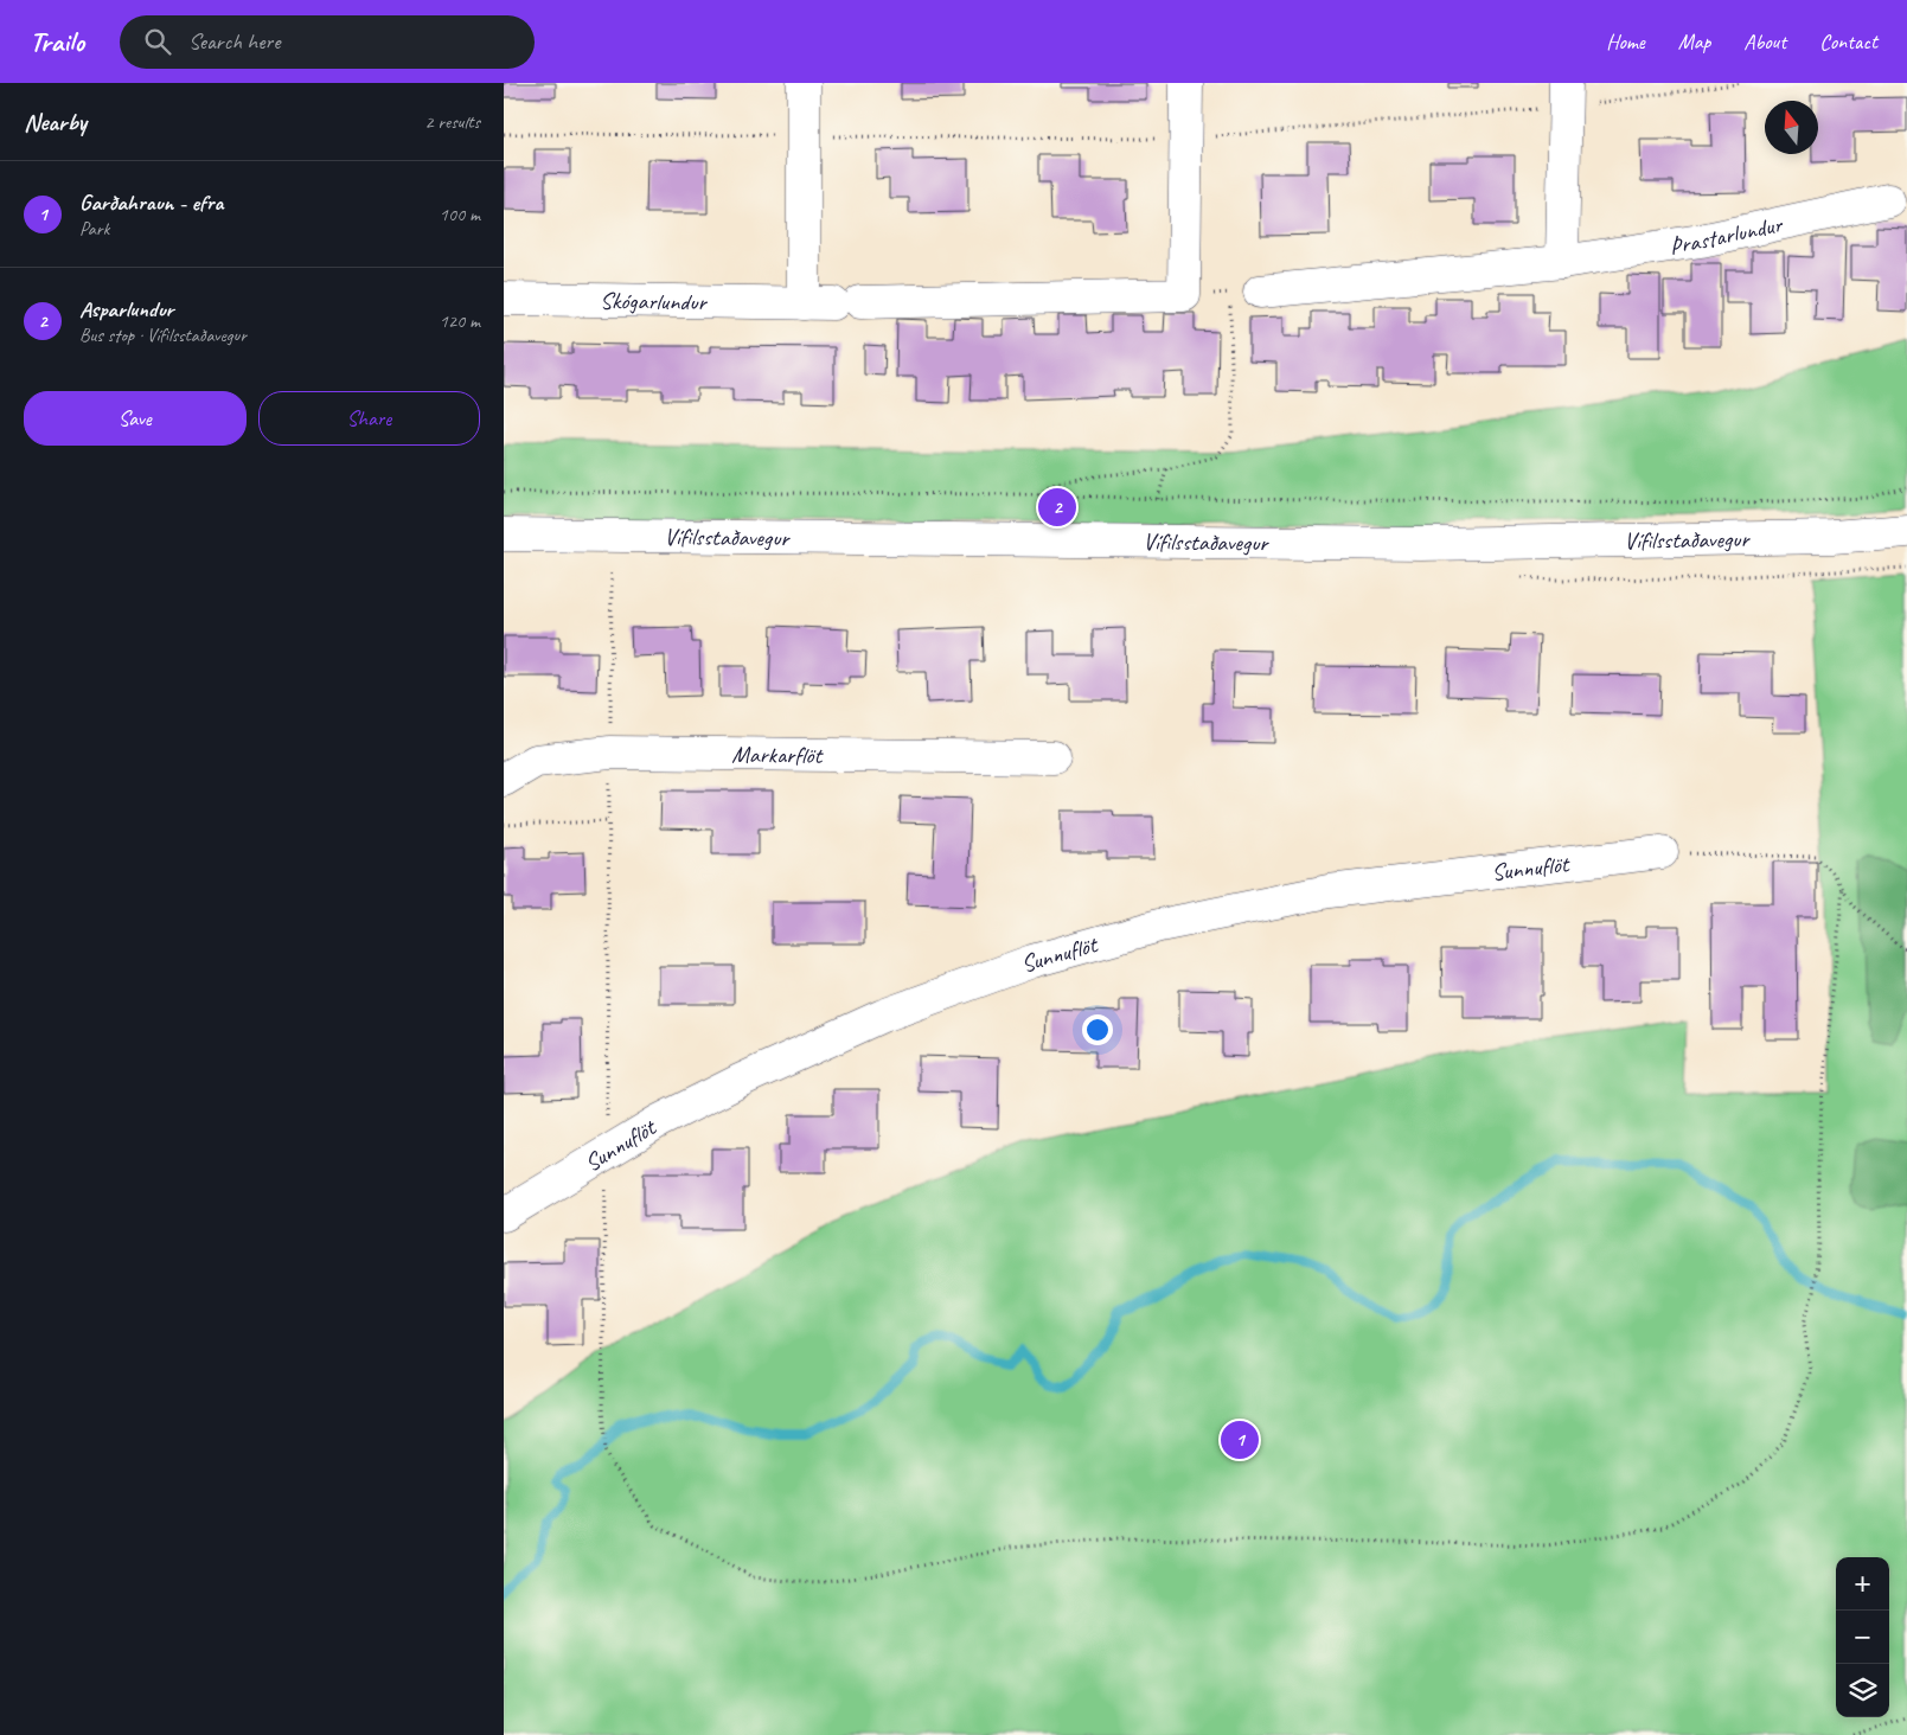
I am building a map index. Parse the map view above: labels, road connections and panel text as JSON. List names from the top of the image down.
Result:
{
  "streets": {
    "street": [
      "Þrastarlundur",
      "Skógarlundur",
      "Vífilsstaðavegur",
      "Markarflöt",
      "Sunnuflöt"
    ]
  },
  "north": "top",
  "page": {
    "header": "Trailo",
    "search": "Search here",
    "nav": [
      "Home",
      "Map",
      "About",
      "Contact"
    ],
    "heading": ["Nearby", "2 results"],
    "list": [
      {
        "mark": "1",
        "name": "Garðahraun - efra",
        "note": "Park",
        "value": "100 m"
      },
      {
        "mark": "2",
        "name": "Asparlundur",
        "note": "Bus stop · Vífilsstaðavegur",
        "value": "120 m"
      }
    ],
    "buttons": ["Save", "Share"],
    "pins": ["2", "1"],
    "map_buttons": ["+", "−"]
  }
}
